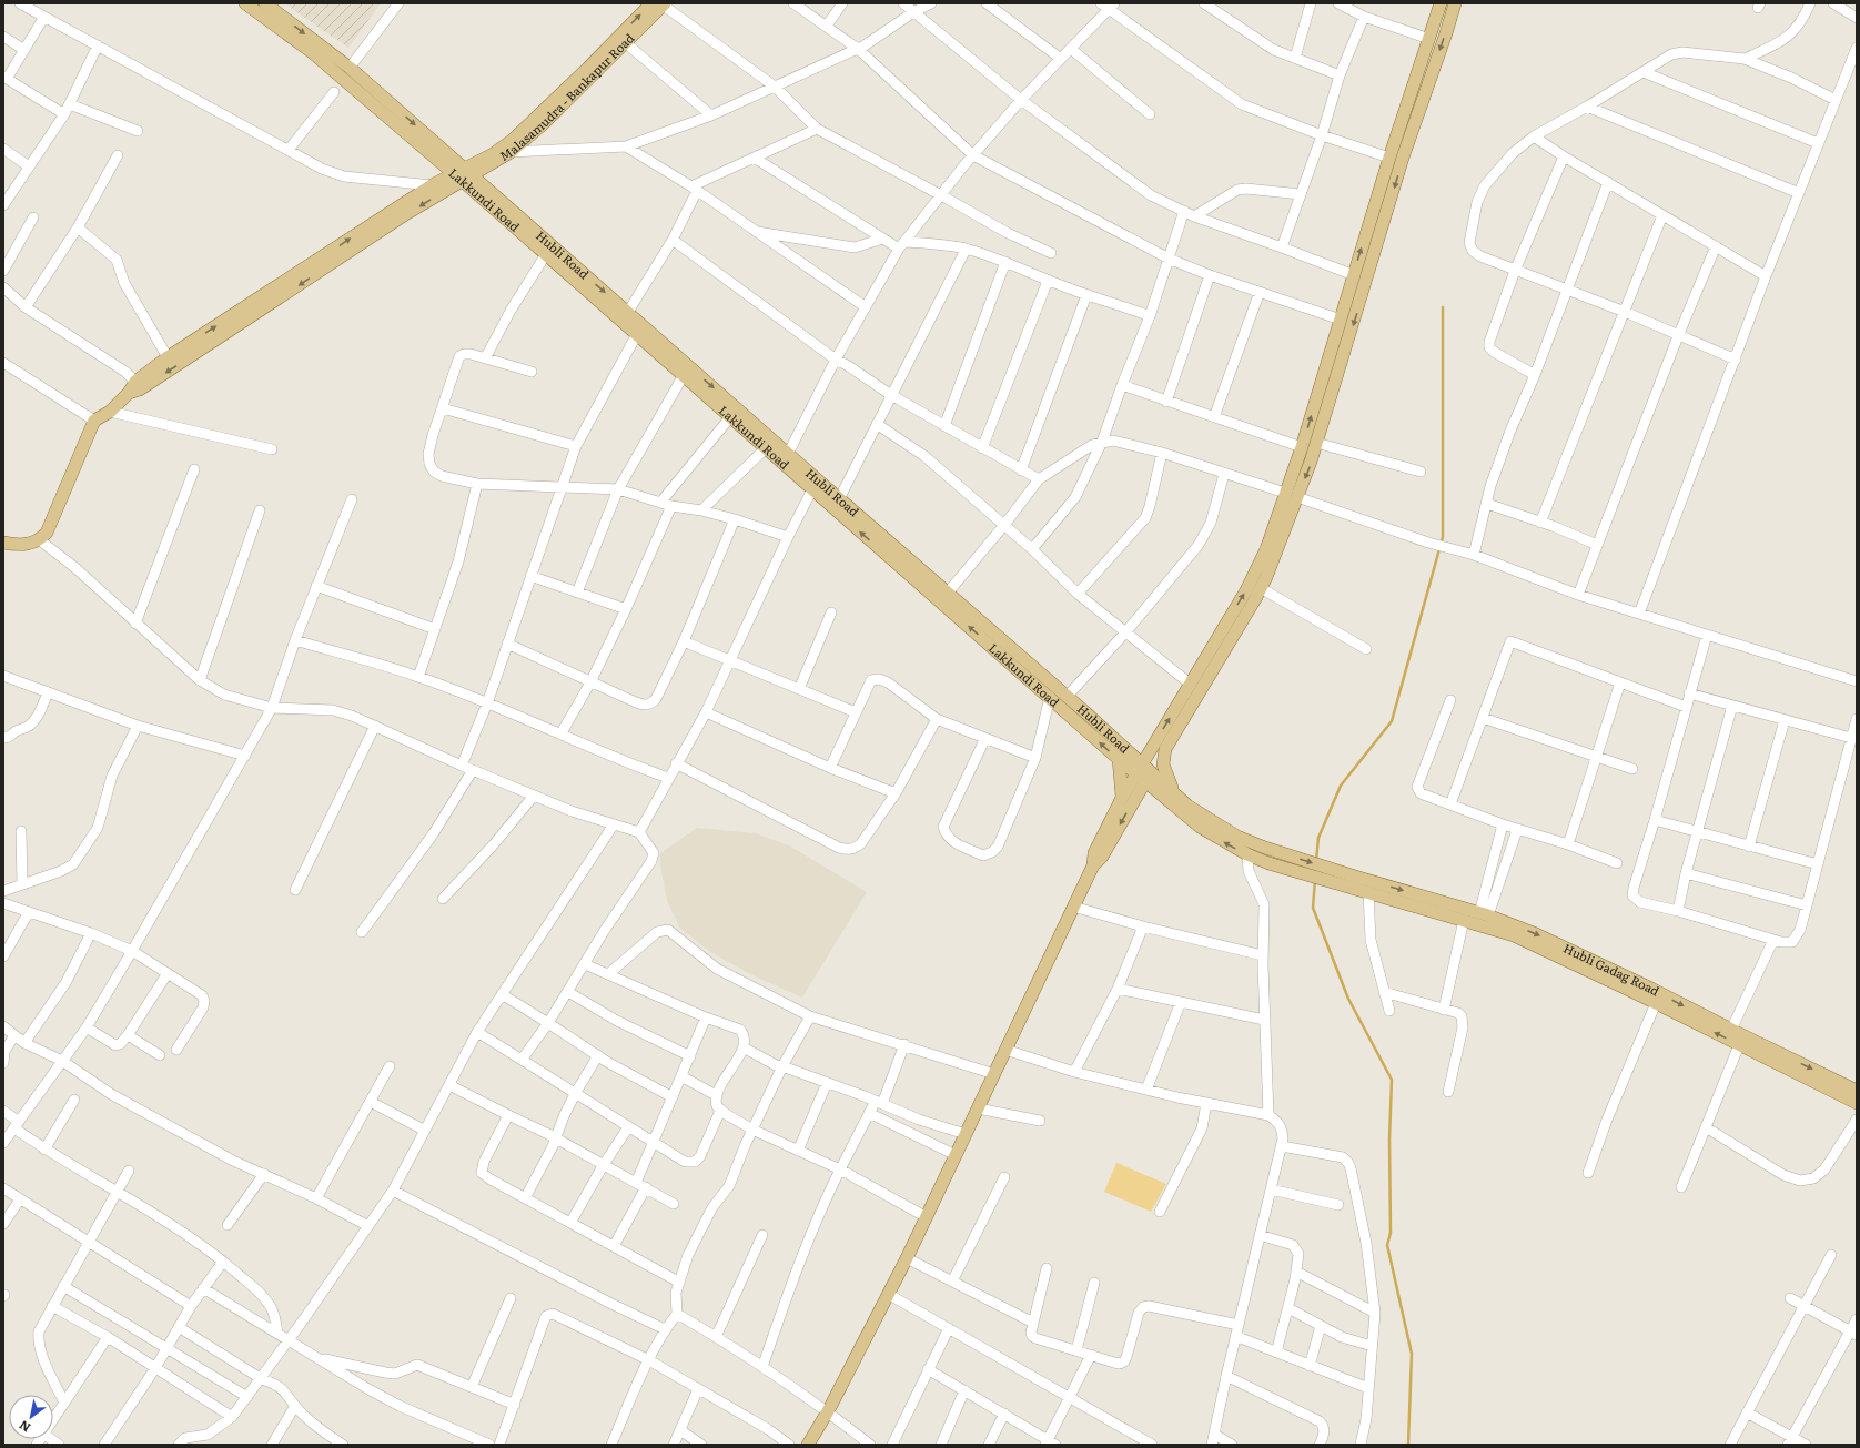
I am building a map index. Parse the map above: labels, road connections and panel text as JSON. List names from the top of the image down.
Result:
{
  "streets": {
    "main road": [
      "Malasamudra - Bankapur Road",
      "Lakkundi Road",
      "Hubli Road",
      "Hubli Gadag Road"
    ]
  },
  "crossings": [
    ["Malasamudra - Bankapur Road", "Lakkundi Road"],
    ["Malasamudra - Bankapur Road", "Hubli Road"],
    ["Lakkundi Road", "Hubli Road"],
    ["Hubli Road", "Hubli Gadag Road"]
  ],
  "one_way": ["Hubli Road"],
  "north": "bottom left"
}
